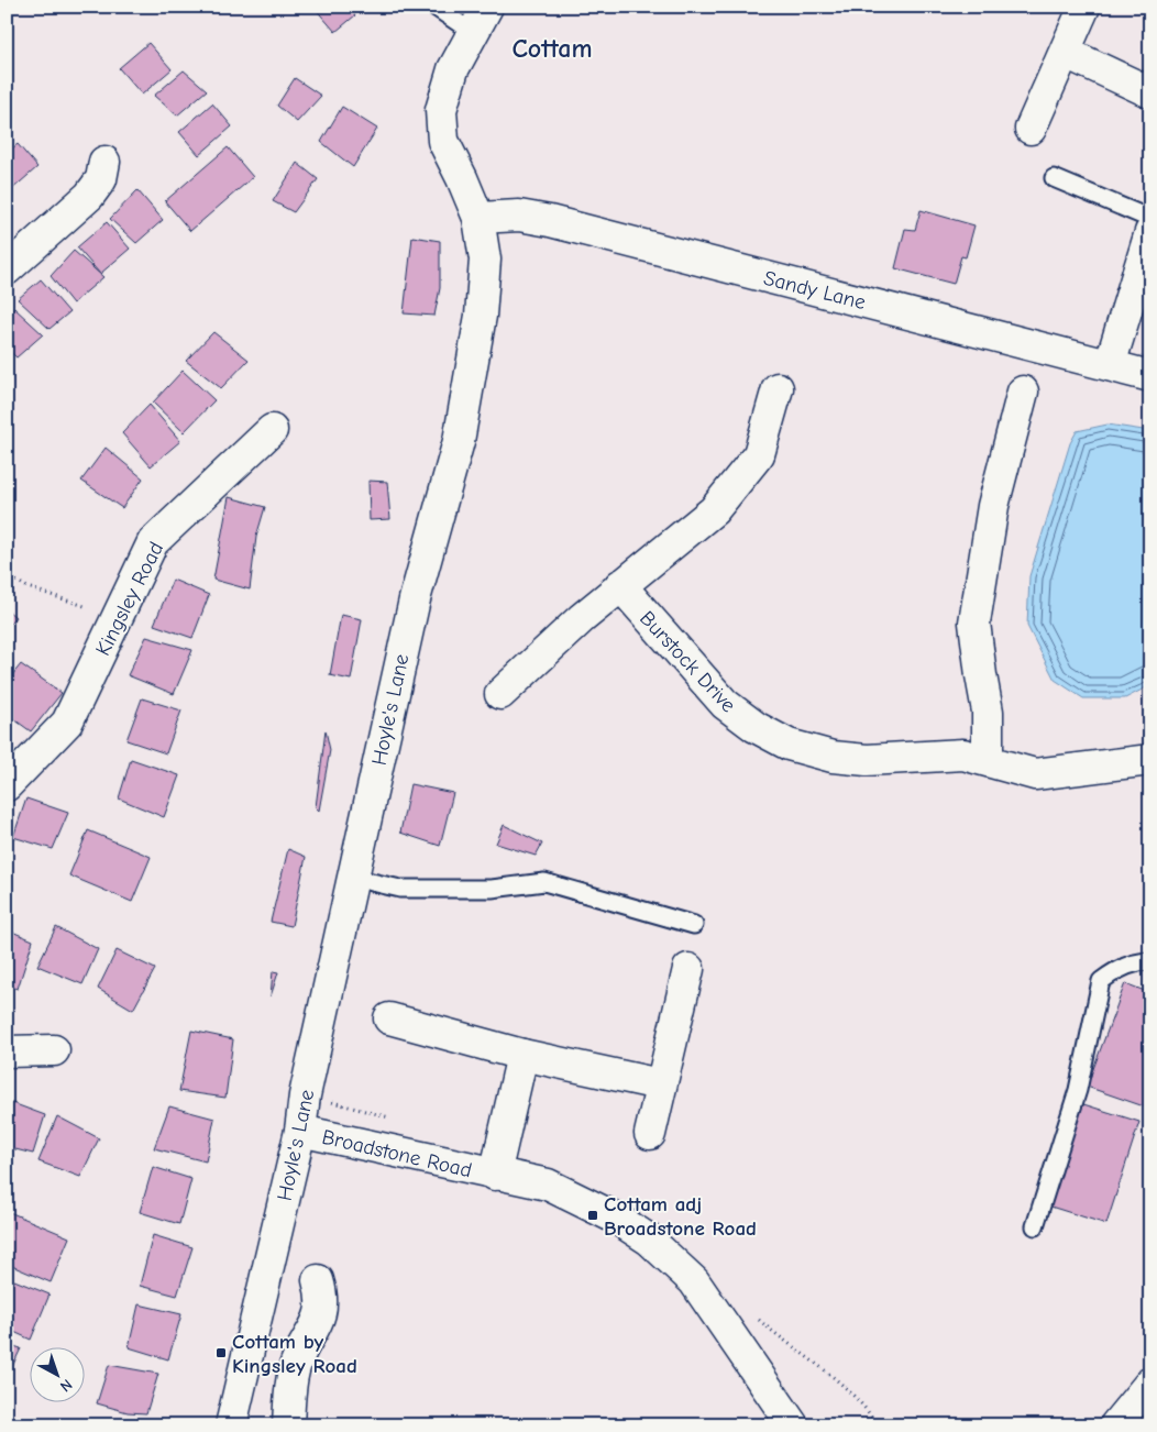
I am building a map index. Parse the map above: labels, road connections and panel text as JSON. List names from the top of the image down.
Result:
{
  "streets": {
    "street": [
      "Sandy Lane",
      "Kingsley Road",
      "Burstock Drive",
      "Hoyle's Lane",
      "Broadstone Road"
    ]
  },
  "crossings": [
    ["Sandy Lane", "Hoyle's Lane"],
    ["Hoyle's Lane", "Broadstone Road"]
  ],
  "districts": ["Cottam"],
  "places": {
    "transit": ["Cottam adj Broadstone Road", "Cottam by Kingsley Road"]
  },
  "north": "bottom right"
}
